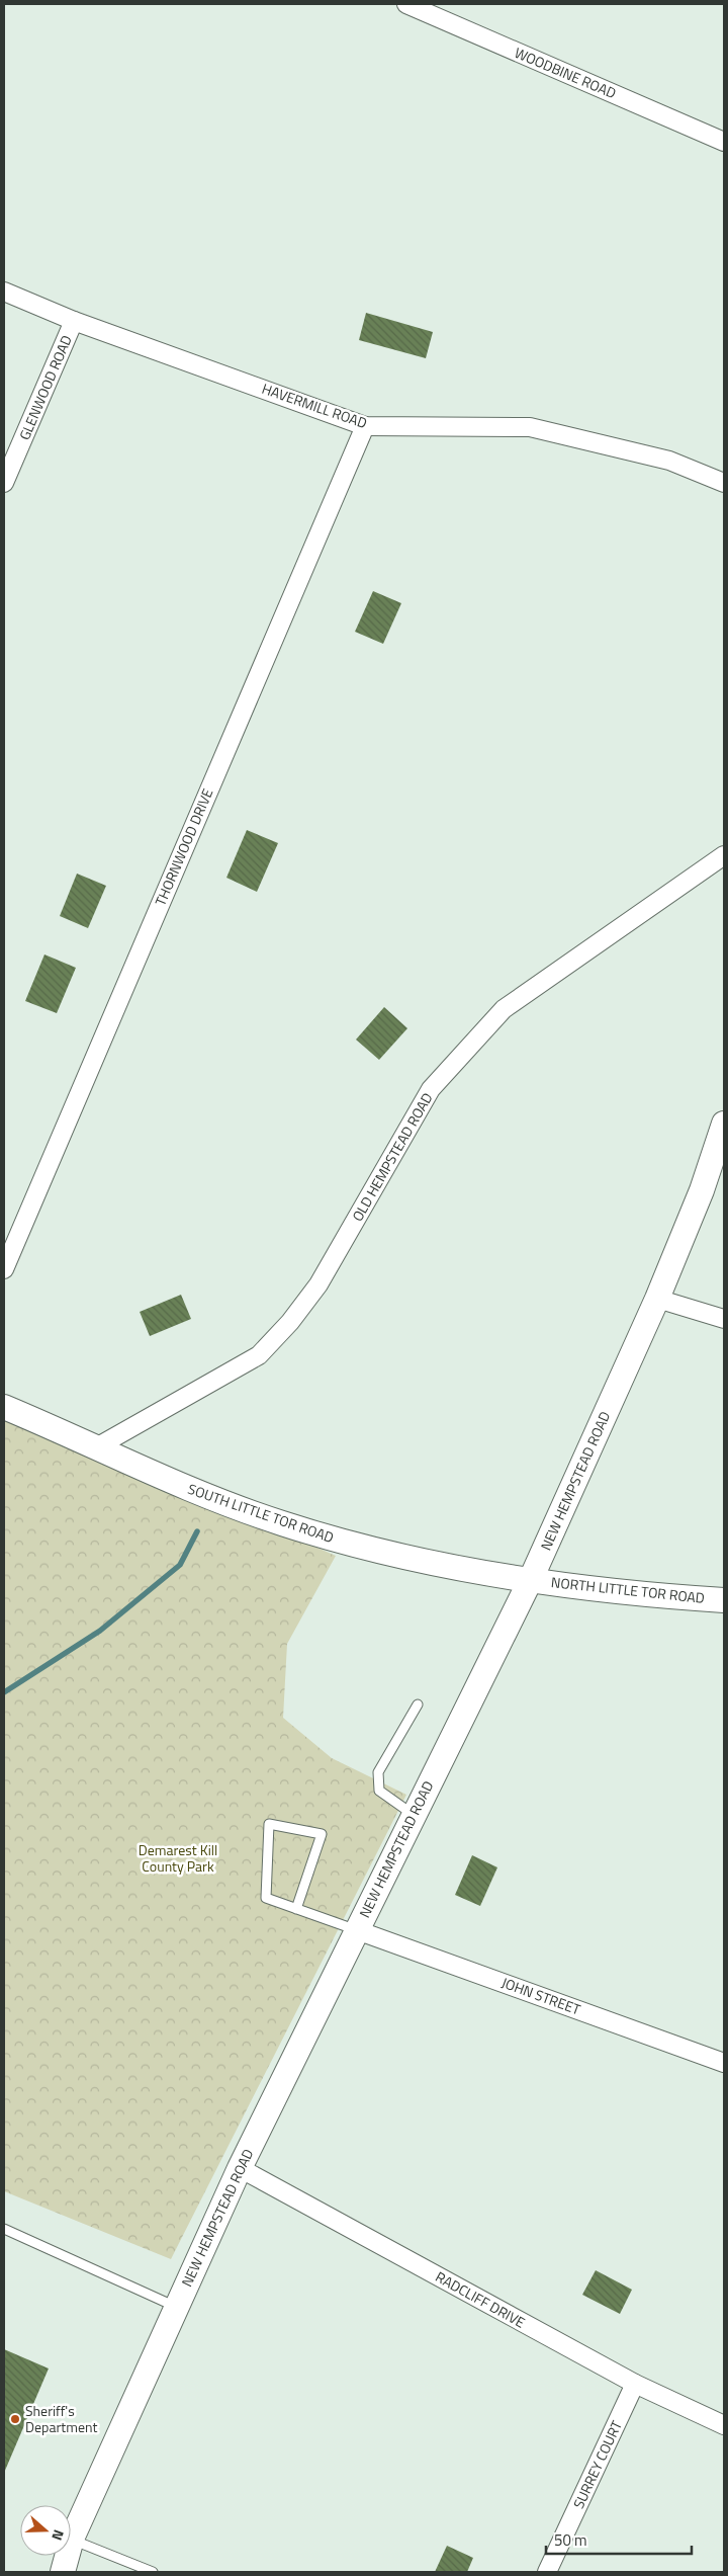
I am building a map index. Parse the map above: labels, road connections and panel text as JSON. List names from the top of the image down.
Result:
{
  "streets": {
    "street": [
      "WOODBINE ROAD",
      "GLENWOOD ROAD",
      "HAVERMILL ROAD",
      "THORNWOOD DRIVE",
      "OLD HEMPSTEAD ROAD",
      "NEW HEMPSTEAD ROAD",
      "SOUTH LITTLE TOR ROAD",
      "NORTH LITTLE TOR ROAD",
      "JOHN STREET",
      "RADCLIFF DRIVE",
      "SURREY COURT"
    ]
  },
  "crossings": [
    ["GLENWOOD ROAD", "HAVERMILL ROAD"],
    ["HAVERMILL ROAD", "THORNWOOD DRIVE"],
    ["OLD HEMPSTEAD ROAD", "SOUTH LITTLE TOR ROAD"],
    ["NEW HEMPSTEAD ROAD", "SOUTH LITTLE TOR ROAD"],
    ["NEW HEMPSTEAD ROAD", "NORTH LITTLE TOR ROAD"],
    ["NEW HEMPSTEAD ROAD", "JOHN STREET"],
    ["NEW HEMPSTEAD ROAD", "RADCLIFF DRIVE"],
    ["SOUTH LITTLE TOR ROAD", "NORTH LITTLE TOR ROAD"],
    ["RADCLIFF DRIVE", "SURREY COURT"]
  ],
  "parks": ["Demarest Kill County Park"],
  "places": ["Sheriff's Department"],
  "scale_bar": "50 m",
  "north": "right"
}
